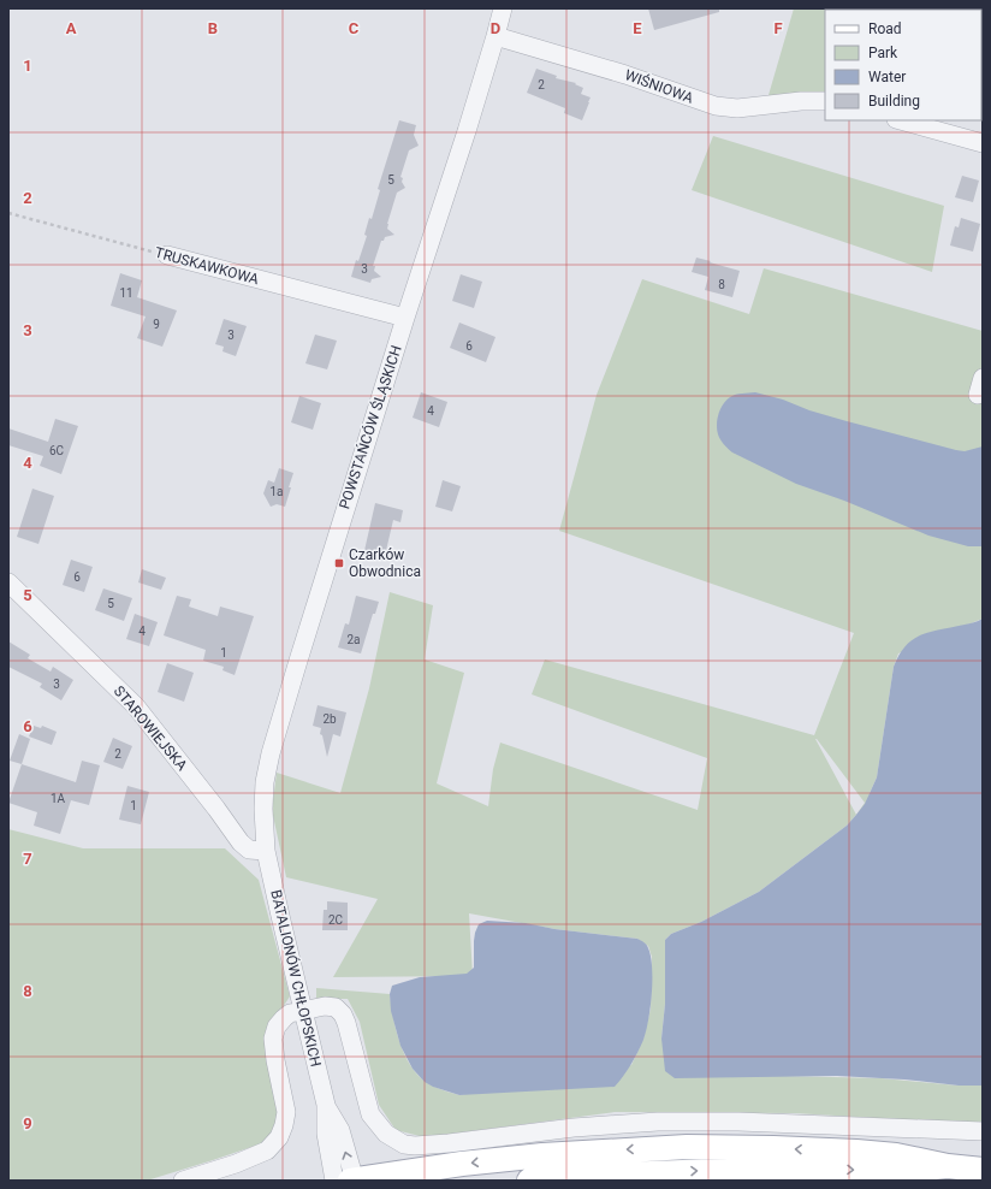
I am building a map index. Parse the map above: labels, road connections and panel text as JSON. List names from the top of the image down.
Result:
{
  "streets": {
    "street": [
      "WIŚNIOWA",
      "TRUSKAWKOWA",
      "POWSTAŃCÓW ŚLĄSKICH",
      "STAROWIEJSKA",
      "BATALIONÓW CHŁOPSKICH"
    ]
  },
  "crossings": [
    ["WIŚNIOWA", "POWSTAŃCÓW ŚLĄSKICH"],
    ["TRUSKAWKOWA", "POWSTAŃCÓW ŚLĄSKICH"],
    ["POWSTAŃCÓW ŚLĄSKICH", "STAROWIEJSKA"],
    ["POWSTAŃCÓW ŚLĄSKICH", "BATALIONÓW CHŁOPSKICH"],
    ["STAROWIEJSKA", "BATALIONÓW CHŁOPSKICH"]
  ],
  "places": {
    "transit": ["Czarków Obwodnica"]
  },
  "house_numbers": [
    "2",
    "5",
    "3",
    "8",
    "11",
    "9",
    "3",
    "6",
    "4",
    "6C",
    "1a",
    "6",
    "5",
    "4",
    "2a",
    "1",
    "3",
    "2b",
    "2",
    "1A",
    "1",
    "2C"
  ],
  "legend": [
    "Road",
    "Park",
    "Water",
    "Building"
  ],
  "grid": {
    "columns": [
      "A",
      "B",
      "C",
      "D",
      "E",
      "F"
    ],
    "rows": [
      "1",
      "2",
      "3",
      "4",
      "5",
      "6",
      "7",
      "8",
      "9"
    ]
  }
}
